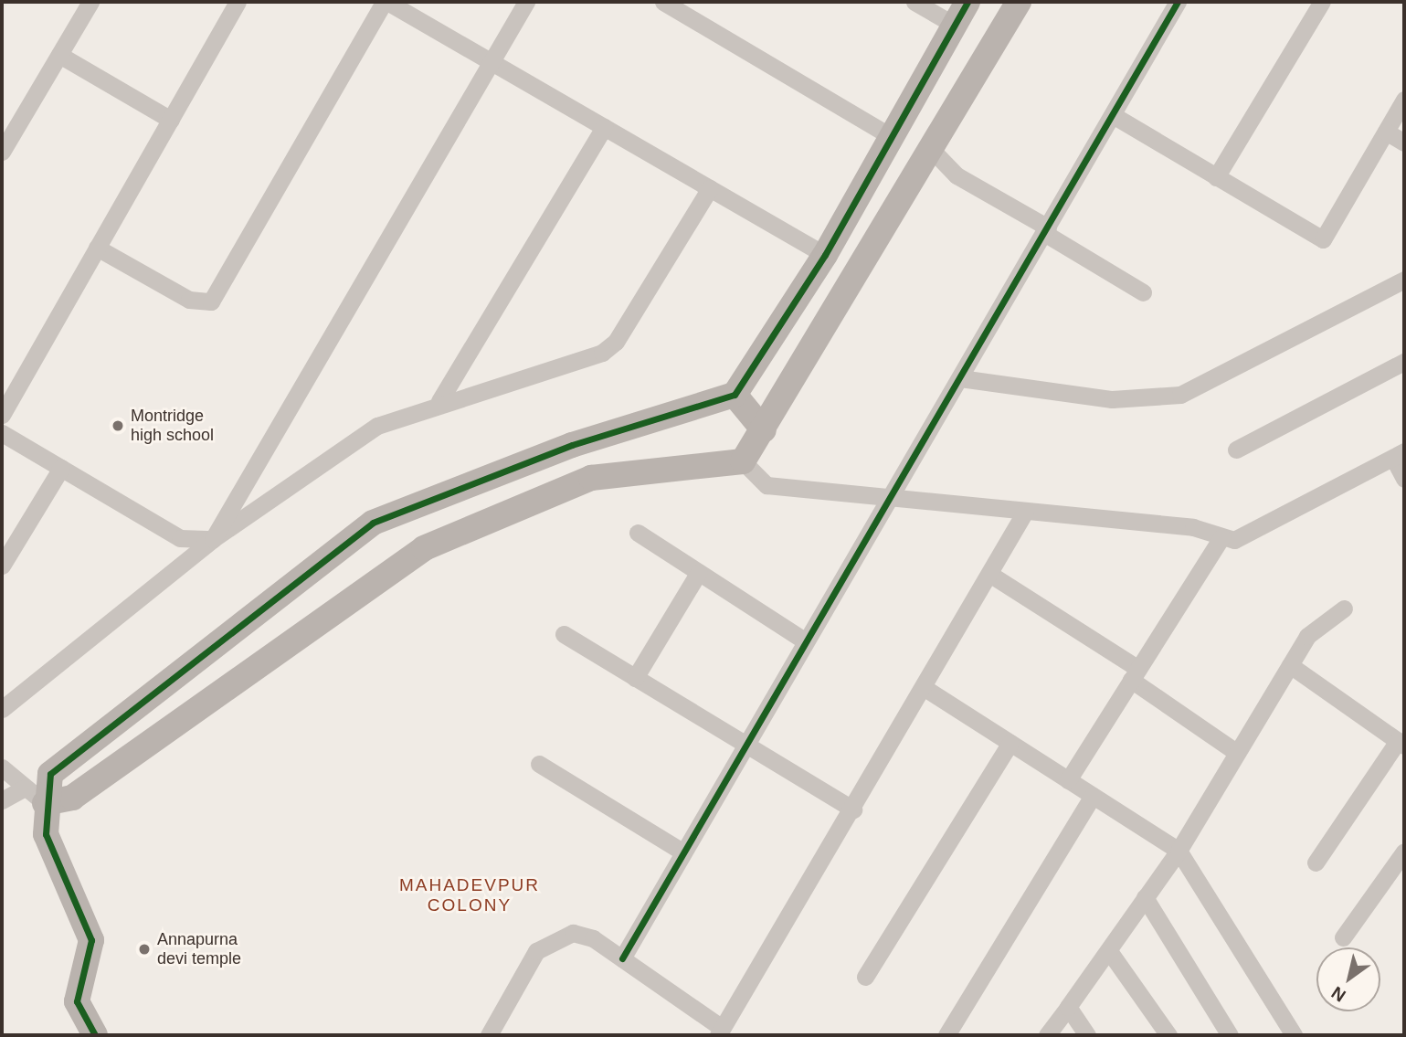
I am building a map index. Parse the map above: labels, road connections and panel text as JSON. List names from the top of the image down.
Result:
{
  "districts": ["MAHADEVPUR COLONY"],
  "places": ["Montridge high school", "Annapurna devi temple"],
  "north": "bottom left"
}
